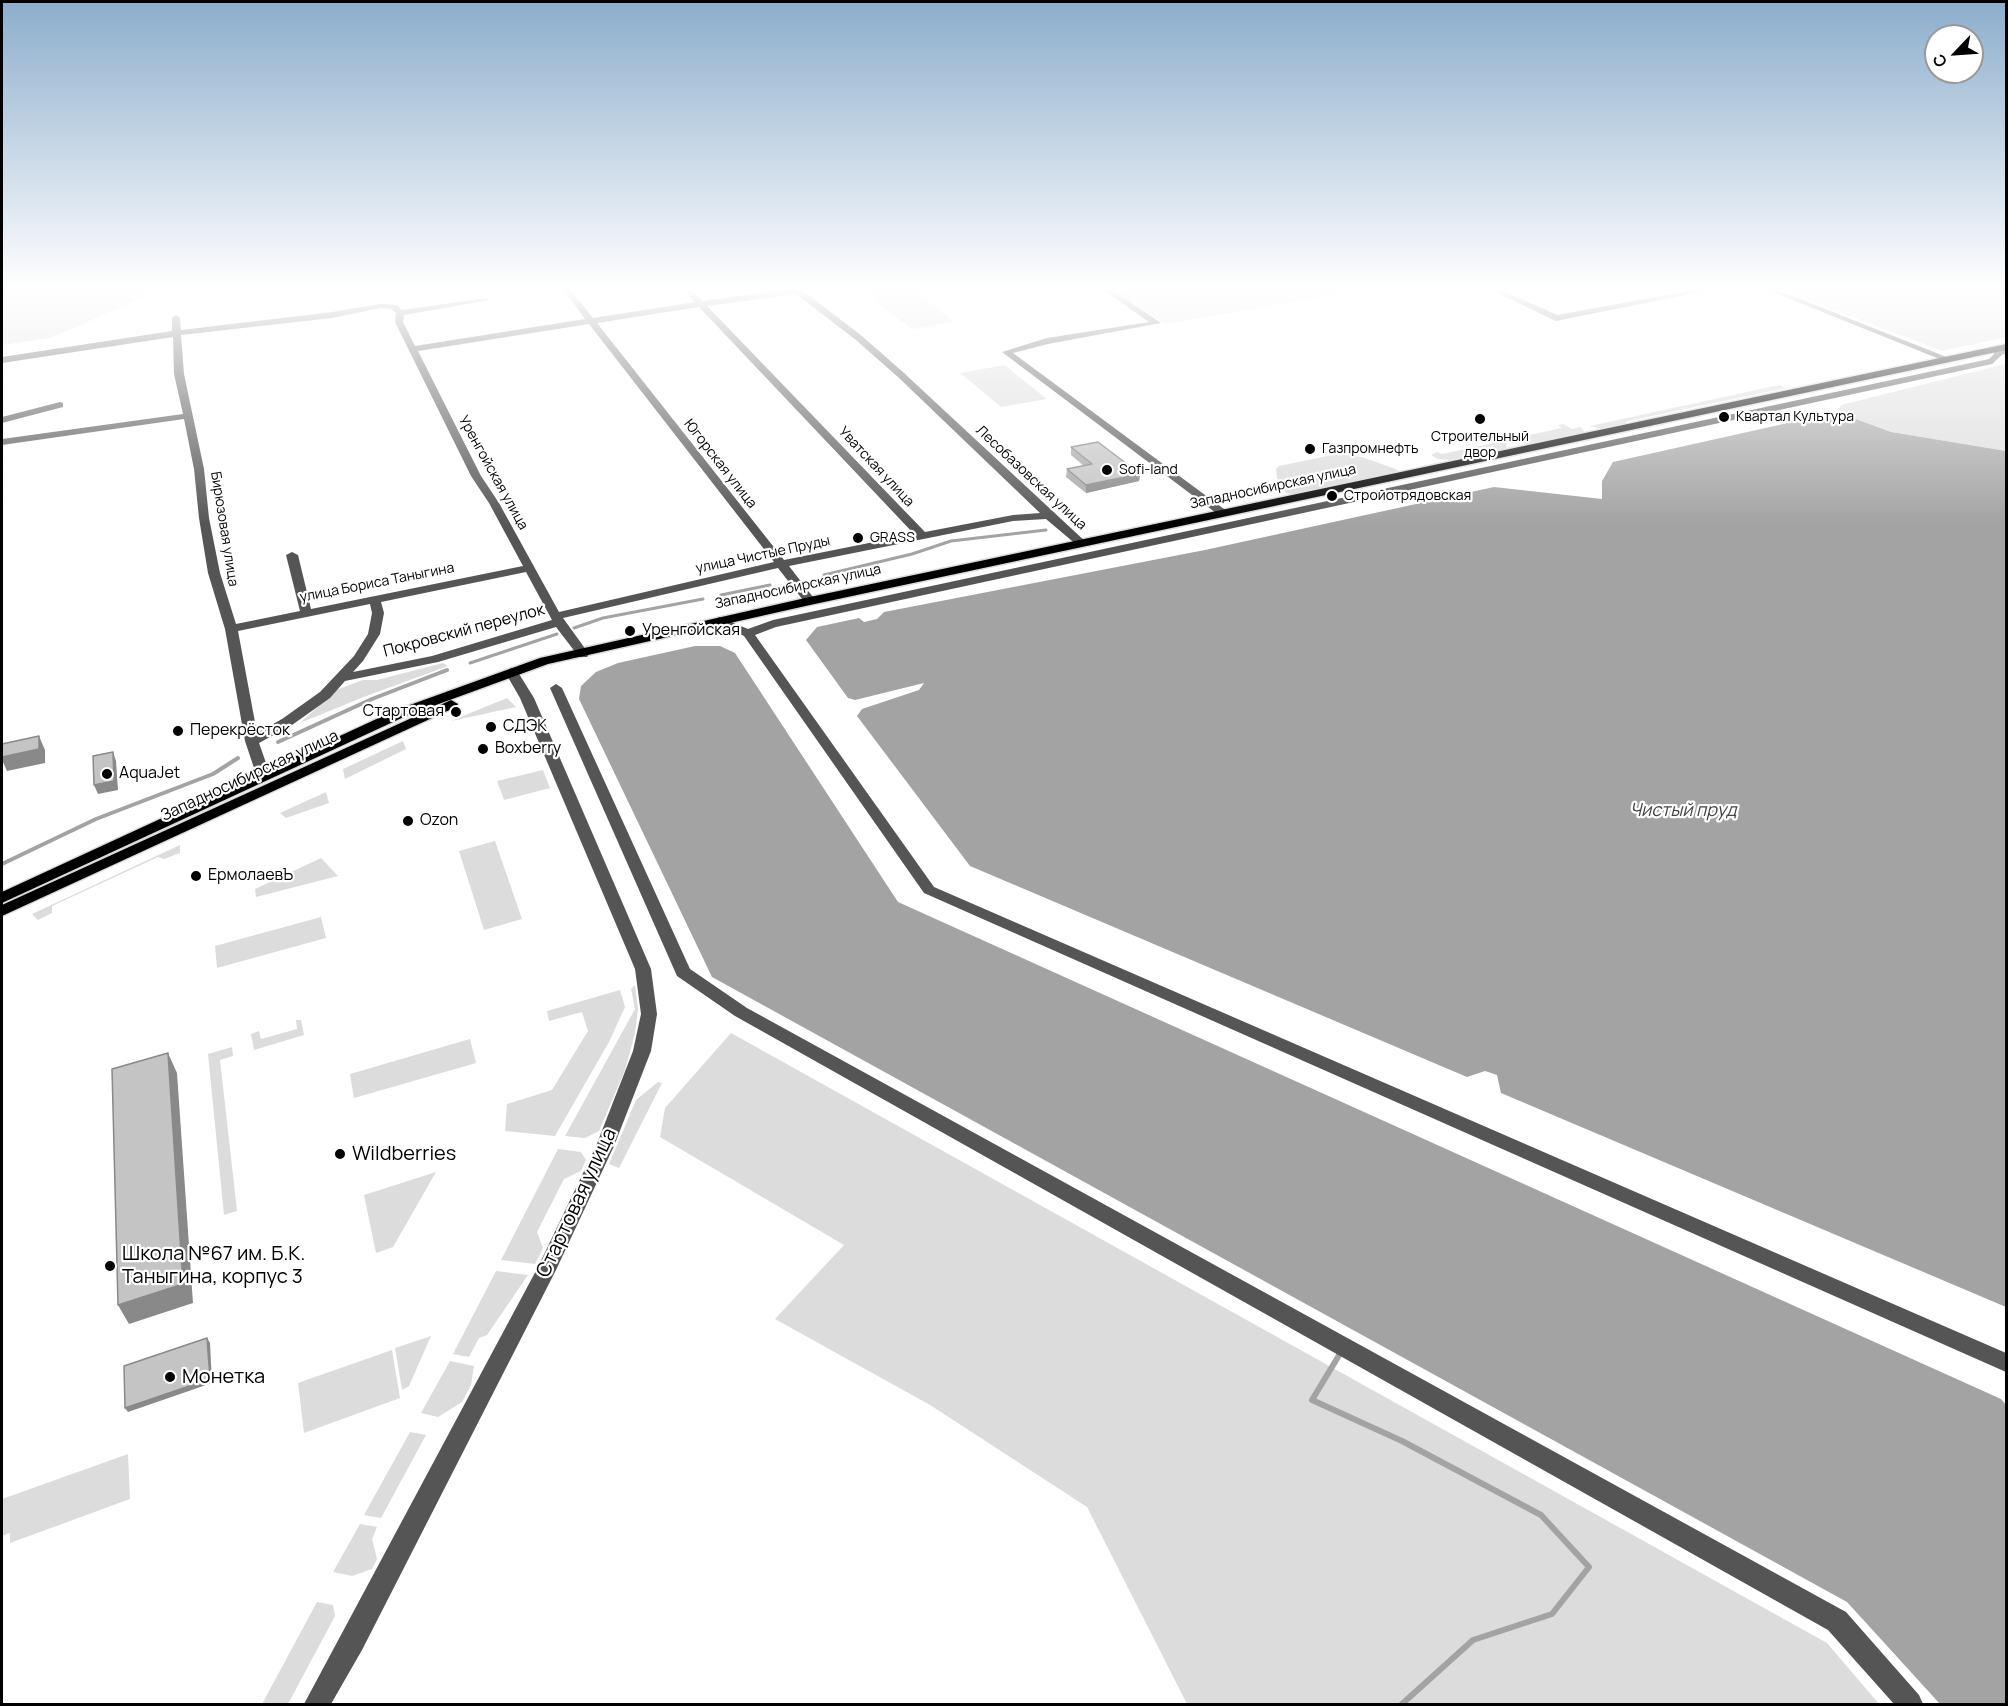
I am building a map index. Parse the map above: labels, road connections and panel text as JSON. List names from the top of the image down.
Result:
{
  "streets": {
    "main road": ["Западносибирская улица"],
    "street": [
      "Югорская улица",
      "Уватская улица",
      "Уренгойская улица",
      "Лесобазовская улица",
      "Бирюзовая улица",
      "улица Чистые Пруды",
      "улица Бориса Таныгина",
      "Покровский переулок",
      "Стартовая улица"
    ]
  },
  "crossings": [
    ["Югорская улица", "Западносибирская улица"],
    ["Югорская улица", "улица Чистые Пруды"],
    ["Уватская улица", "улица Чистые Пруды"],
    ["Уренгойская улица", "Западносибирская улица"],
    ["Уренгойская улица", "улица Чистые Пруды"],
    ["Уренгойская улица", "улица Бориса Таныгина"],
    ["Уренгойская улица", "Покровский переулок"],
    ["Лесобазовская улица", "Западносибирская улица"],
    ["Лесобазовская улица", "улица Чистые Пруды"],
    ["Западносибирская улица", "Бирюзовая улица"],
    ["Западносибирская улица", "Стартовая улица"],
    ["Бирюзовая улица", "улица Бориса Таныгина"],
    ["Бирюзовая улица", "Покровский переулок"],
    ["улица Чистые Пруды", "Покровский переулок"],
    ["улица Бориса Таныгина", "Покровский переулок"]
  ],
  "water": ["Чистый пруд"],
  "places": [
    "Квартал Культура",
    "Строительный двор",
    "Газпромнефть",
    "Sofi-land",
    "Стройотрядовская",
    "GRASS",
    "Уренгойская",
    "Стартовая",
    "СДЭК",
    "Перекрёсток",
    "Boxberry",
    "AquaJet",
    "Ozon",
    "ЕрмолаевЪ",
    "Wildberries",
    "Школа №67 им. Б.К. Таныгина, корпус 3",
    "Монетка"
  ],
  "north": "bottom left"
}
